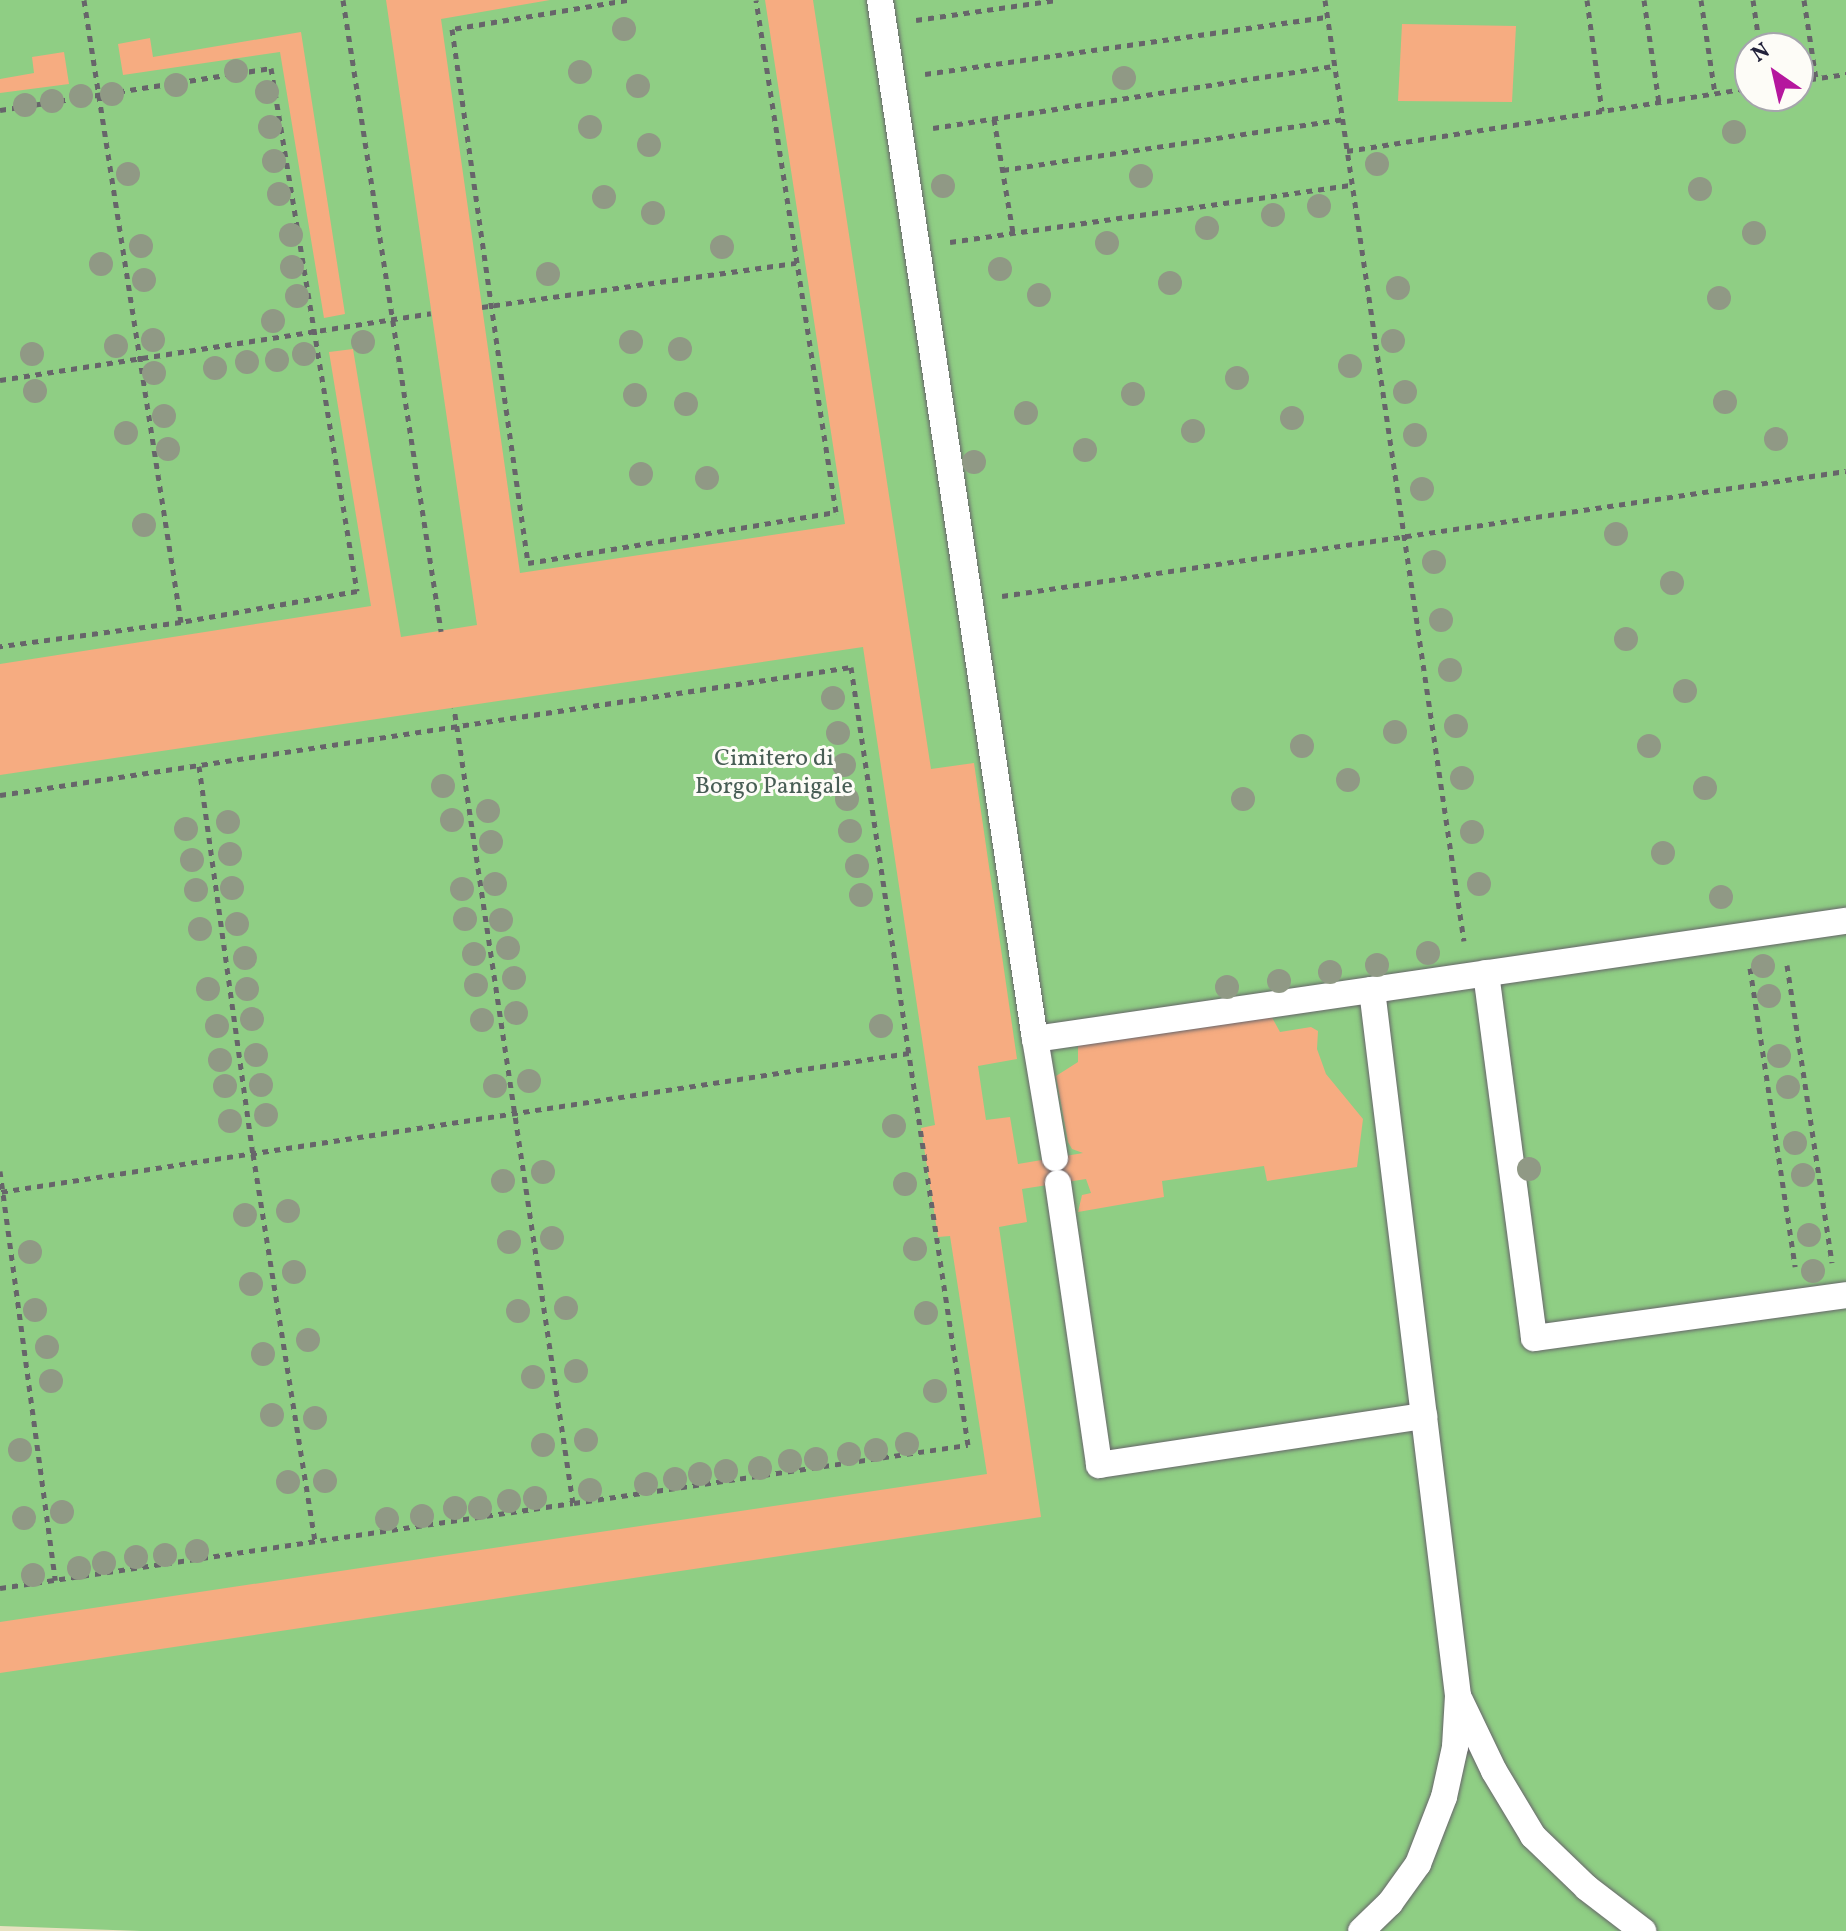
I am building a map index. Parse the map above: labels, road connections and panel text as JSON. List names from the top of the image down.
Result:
{
  "parks": ["Cimitero di Borgo Panigale"],
  "north": "top left"
}
